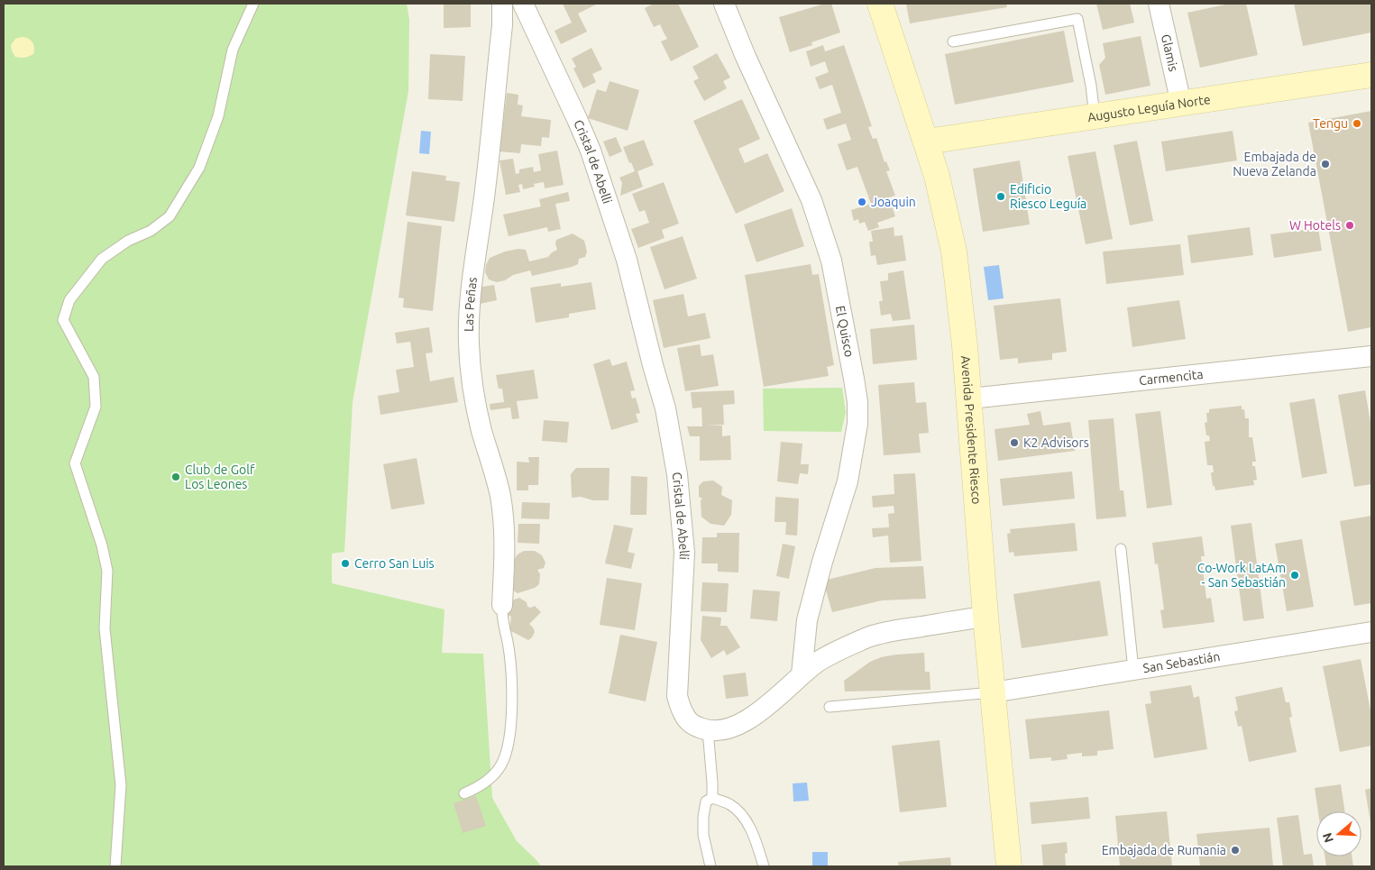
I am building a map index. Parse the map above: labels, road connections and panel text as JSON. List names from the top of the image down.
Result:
{
  "streets": {
    "main road": ["Augusto Leguía Norte", "Avenida Presidente Riesco"],
    "street": [
      "Glamis",
      "Cristal de Abelli",
      "Las Peñas",
      "El Quisco",
      "Carmencita",
      "San Sebastián"
    ]
  },
  "crossings": [
    ["Glamis", "Augusto Leguía Norte"],
    ["Augusto Leguía Norte", "Avenida Presidente Riesco"],
    ["Carmencita", "Avenida Presidente Riesco"],
    ["Avenida Presidente Riesco", "San Sebastián"]
  ],
  "places": [
    "Tengu",
    "Embajada de Nueva Zelanda",
    "Edificio Riesco Leguía",
    "Joaquin",
    "W Hotels",
    "K2 Advisors",
    "Club de Golf Los Leones",
    "Cerro San Luis",
    "Co-Work LatAm - San Sebastián",
    "Embajada de Rumania"
  ],
  "north": "left"
}
